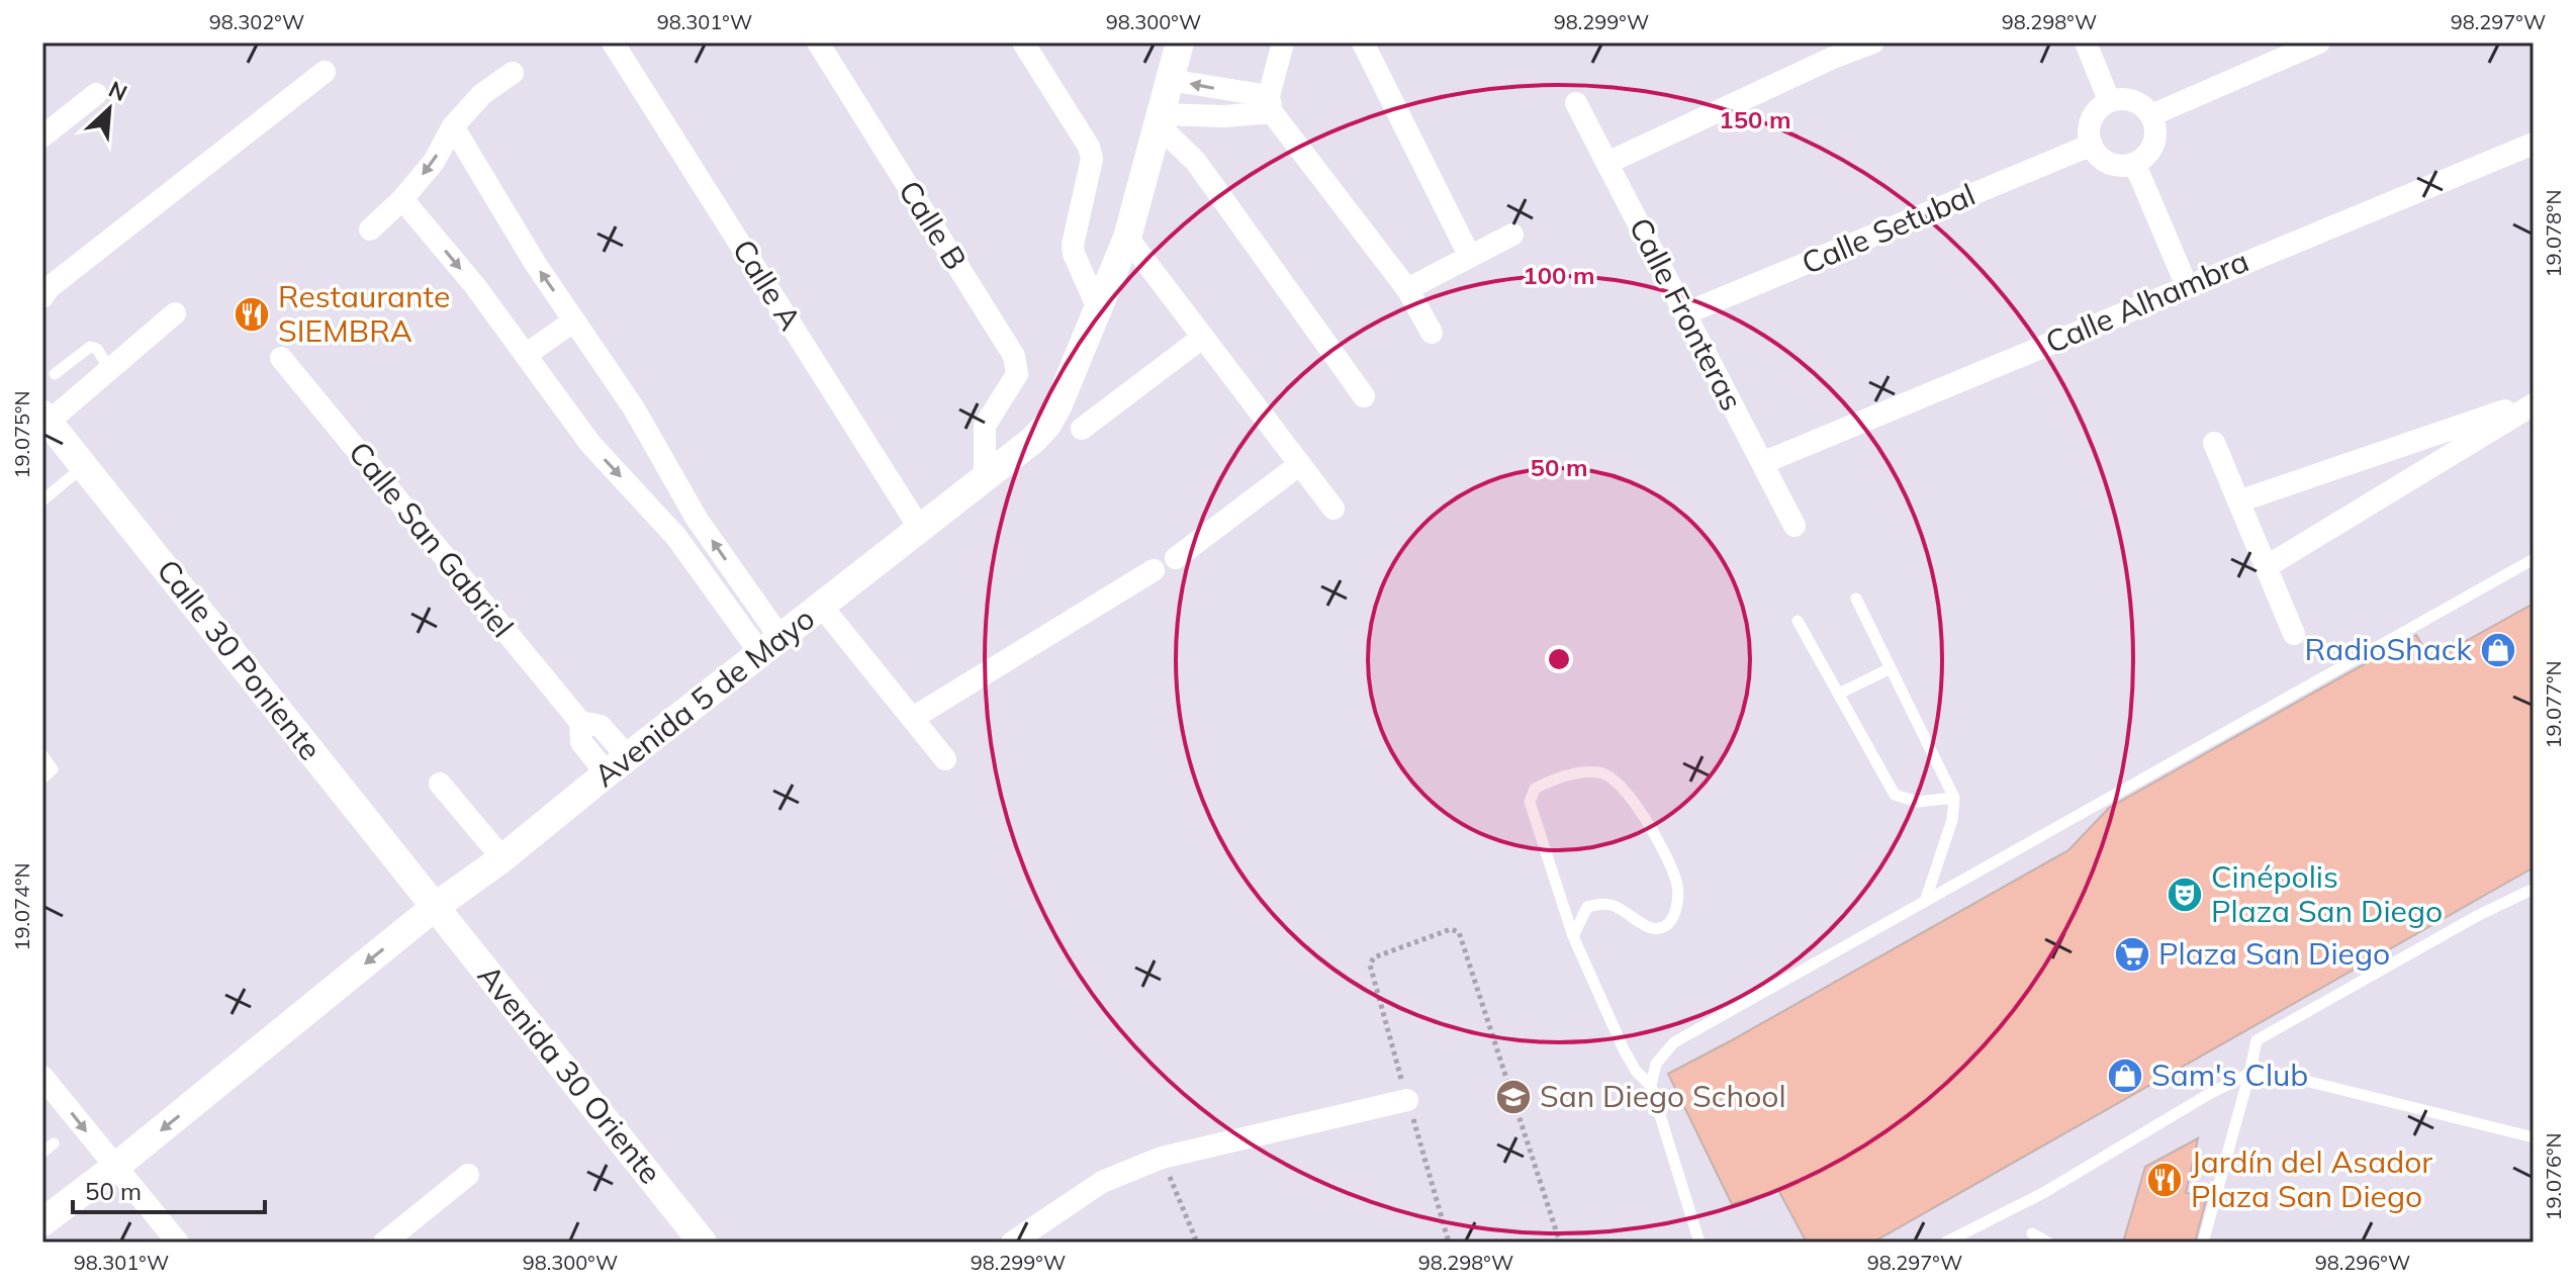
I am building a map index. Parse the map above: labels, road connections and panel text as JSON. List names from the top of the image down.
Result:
{
  "streets": {
    "street": [
      "Calle B",
      "Calle Setubal",
      "Calle A",
      "Calle Alhambra",
      "Calle Fronteras",
      "Calle San Gabriel",
      "Calle 30 Poniente",
      "Avenida 5 de Mayo",
      "Avenida 30 Oriente"
    ]
  },
  "crossings": [
    ["Calle B", "Avenida 5 de Mayo"],
    ["Calle Setubal", "Calle Fronteras"],
    ["Calle A", "Avenida 5 de Mayo"],
    ["Calle Alhambra", "Calle Fronteras"],
    ["Calle San Gabriel", "Avenida 5 de Mayo"],
    ["Calle 30 Poniente", "Avenida 5 de Mayo"],
    ["Calle 30 Poniente", "Avenida 30 Oriente"],
    ["Avenida 5 de Mayo", "Avenida 30 Oriente"]
  ],
  "places": {
    "restaurant": ["Restaurante SIEMBRA", "Jardín del Asador Plaza San Diego"],
    "shop": ["RadioShack", "Sam's Club"],
    "theatre": ["Cinépolis Plaza San Diego"],
    "supermarket": ["Plaza San Diego"],
    "school or university": ["San Diego School"]
  },
  "scale_bar": "50 m",
  "north": "top right",
  "coordinates": [
    "98.302°W",
    "98.301°W",
    "98.300°W",
    "98.299°W",
    "98.298°W",
    "98.297°W",
    "19.078°N",
    "19.075°N",
    "19.077°N",
    "19.074°N",
    "19.076°N",
    "98.296°W"
  ],
  "rings": ["150 m", "100 m", "50 m"]
}
